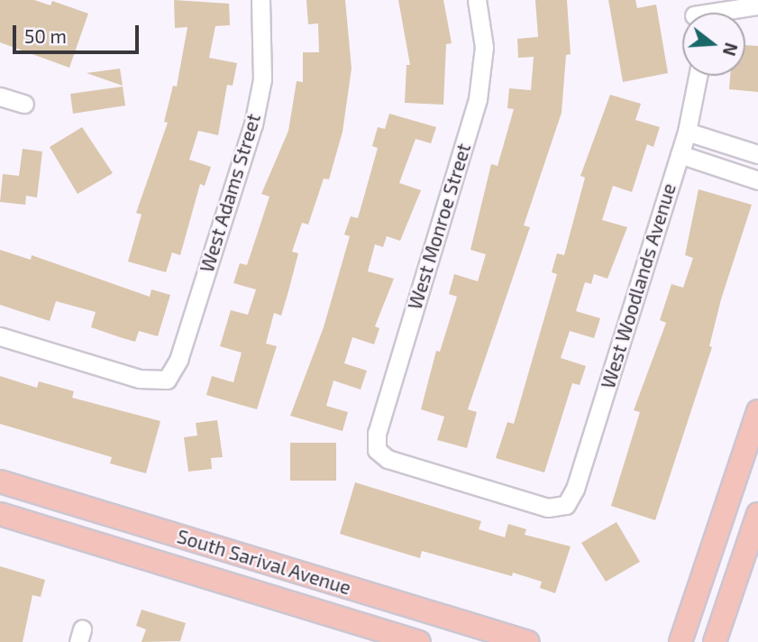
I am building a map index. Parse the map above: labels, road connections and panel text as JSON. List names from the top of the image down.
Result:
{
  "streets": {
    "main road": ["South Sarival Avenue"],
    "street": ["West Adams Street", "West Monroe Street", "West Woodlands Avenue"]
  },
  "crossings": [
    ["West Monroe Street", "West Woodlands Avenue"]
  ],
  "scale_bar": "50 m",
  "north": "right"
}
